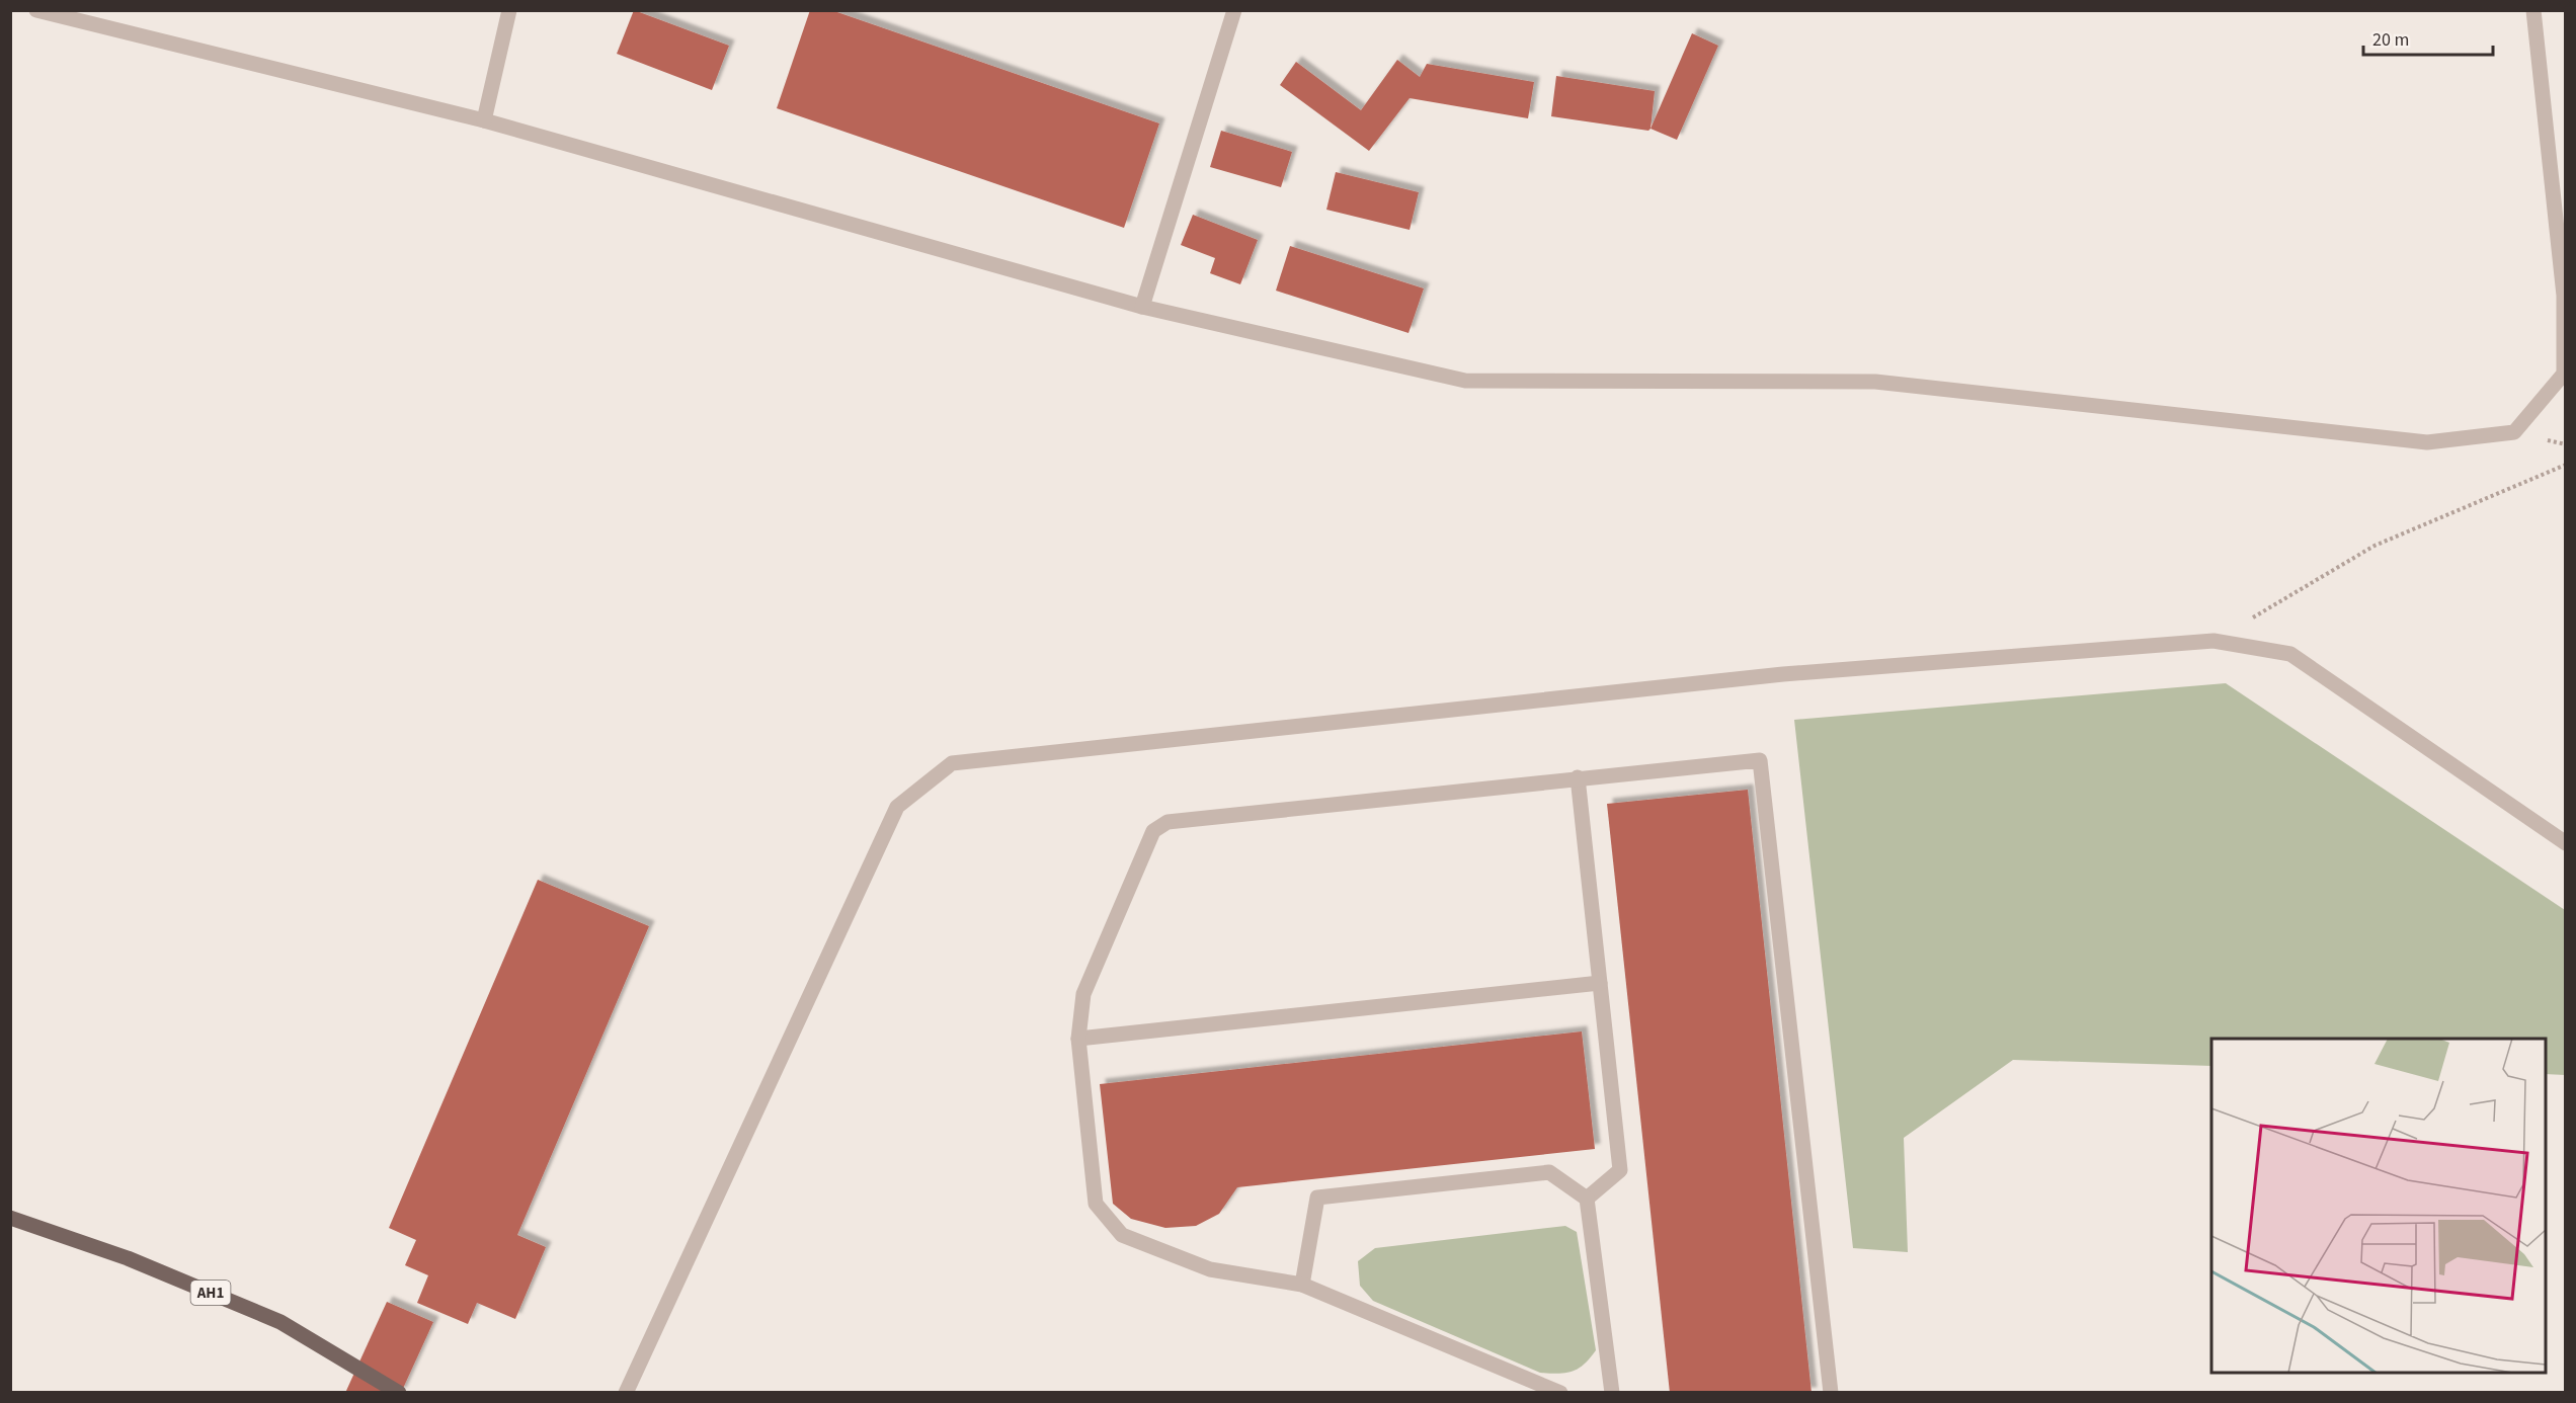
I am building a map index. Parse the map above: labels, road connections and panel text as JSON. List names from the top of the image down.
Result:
{
  "streets": {
    "main road": ["AH1"]
  },
  "scale_bar": "20 m"
}
